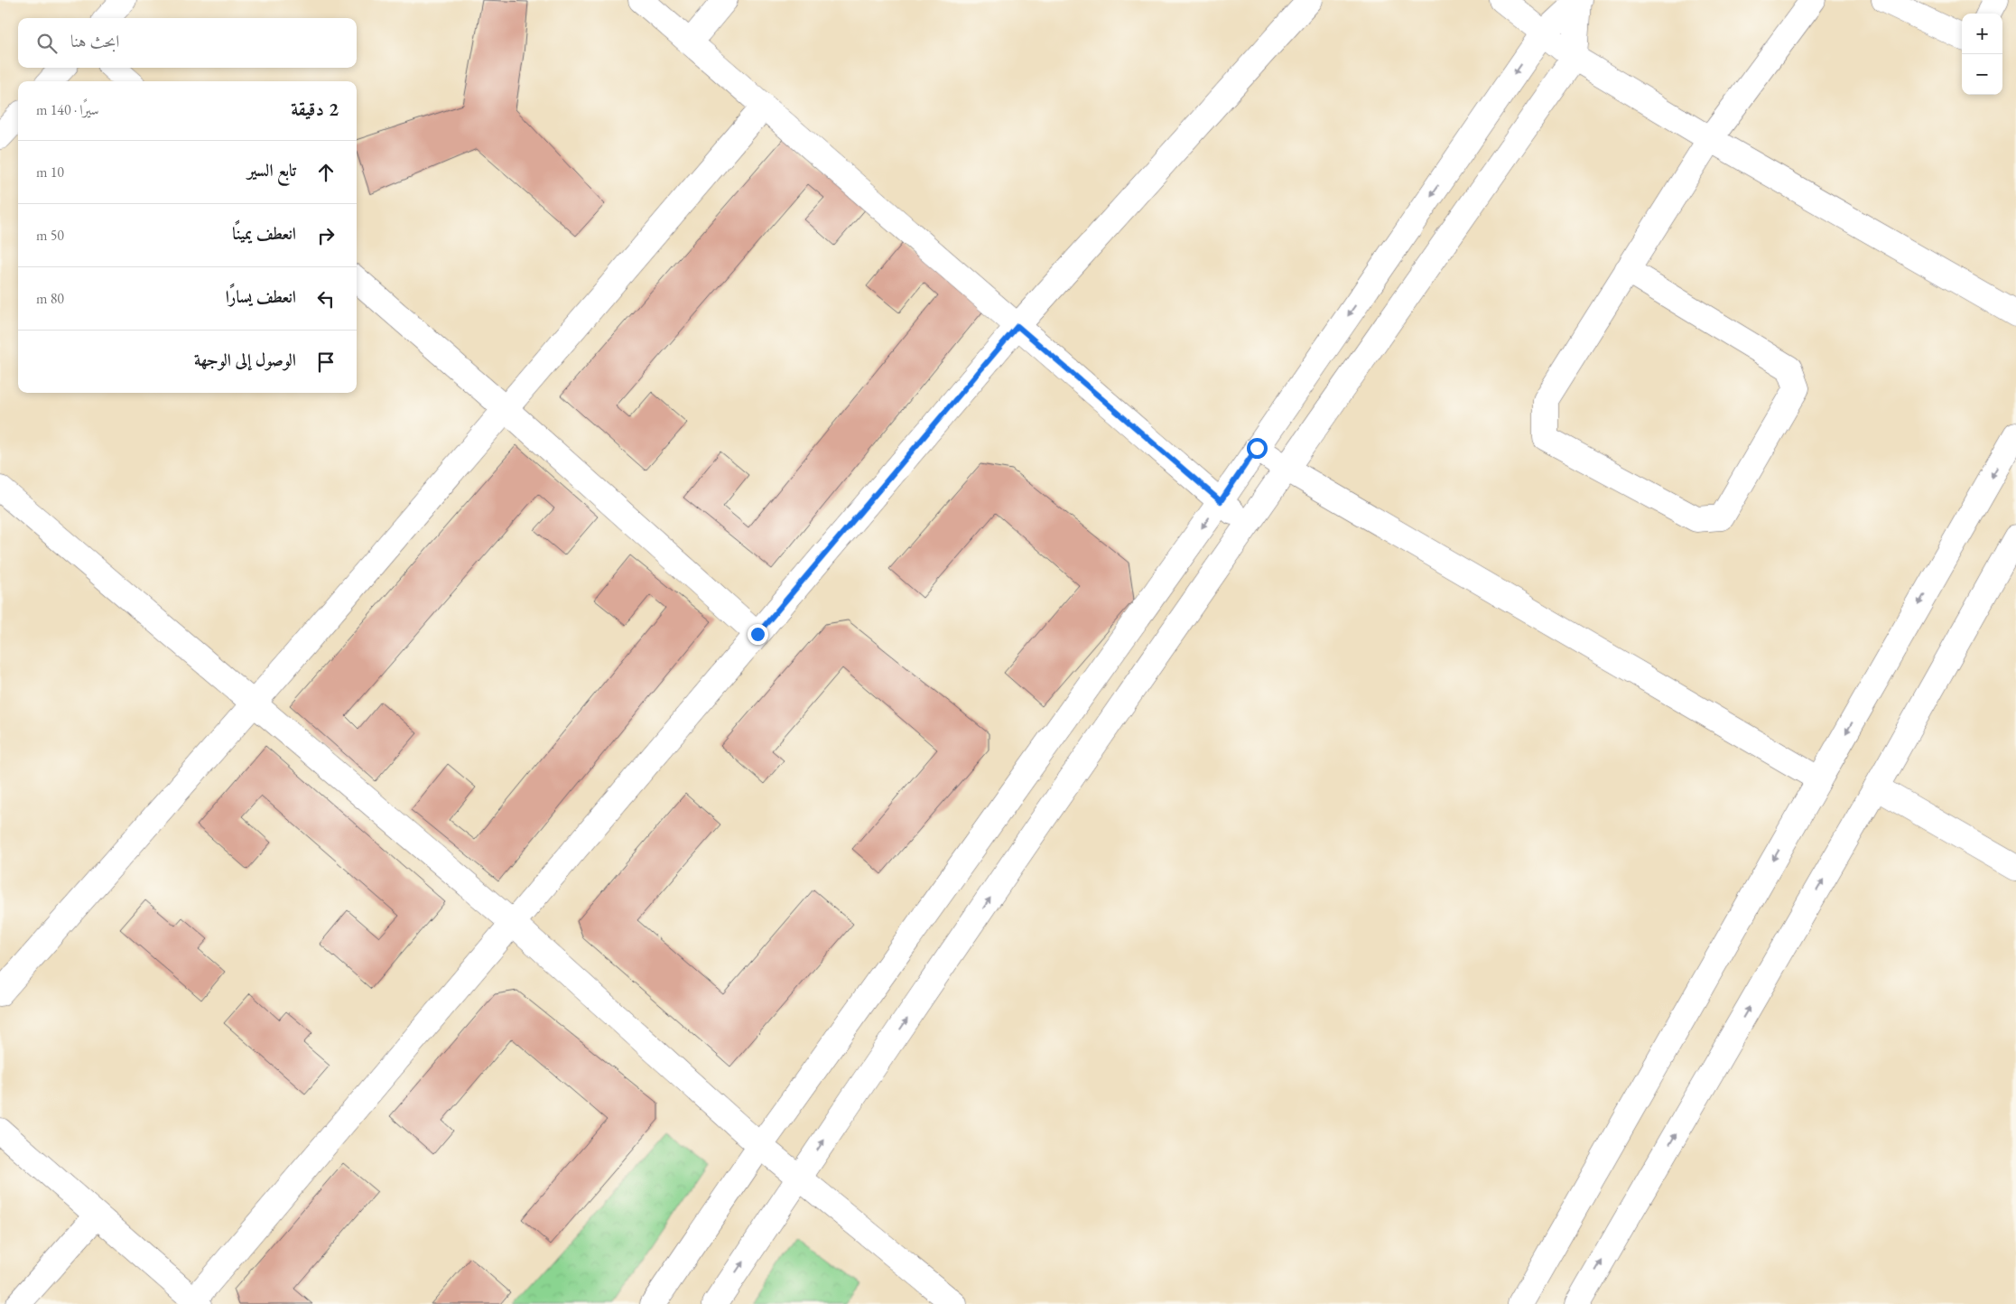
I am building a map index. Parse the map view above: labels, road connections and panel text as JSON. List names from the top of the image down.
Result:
{
  "page": {
    "map_buttons": ["+", "−"],
    "search": "ابحث هنا",
    "heading": ["2 دقيقة", "سيرًا · 140 m"],
    "list": [
      ["تابع السير", "10 m"],
      ["انعطف يمينًا", "50 m"],
      ["انعطف يسارًا", "80 m"],
      "الوصول إلى الوجهة"
    ]
  }
}
